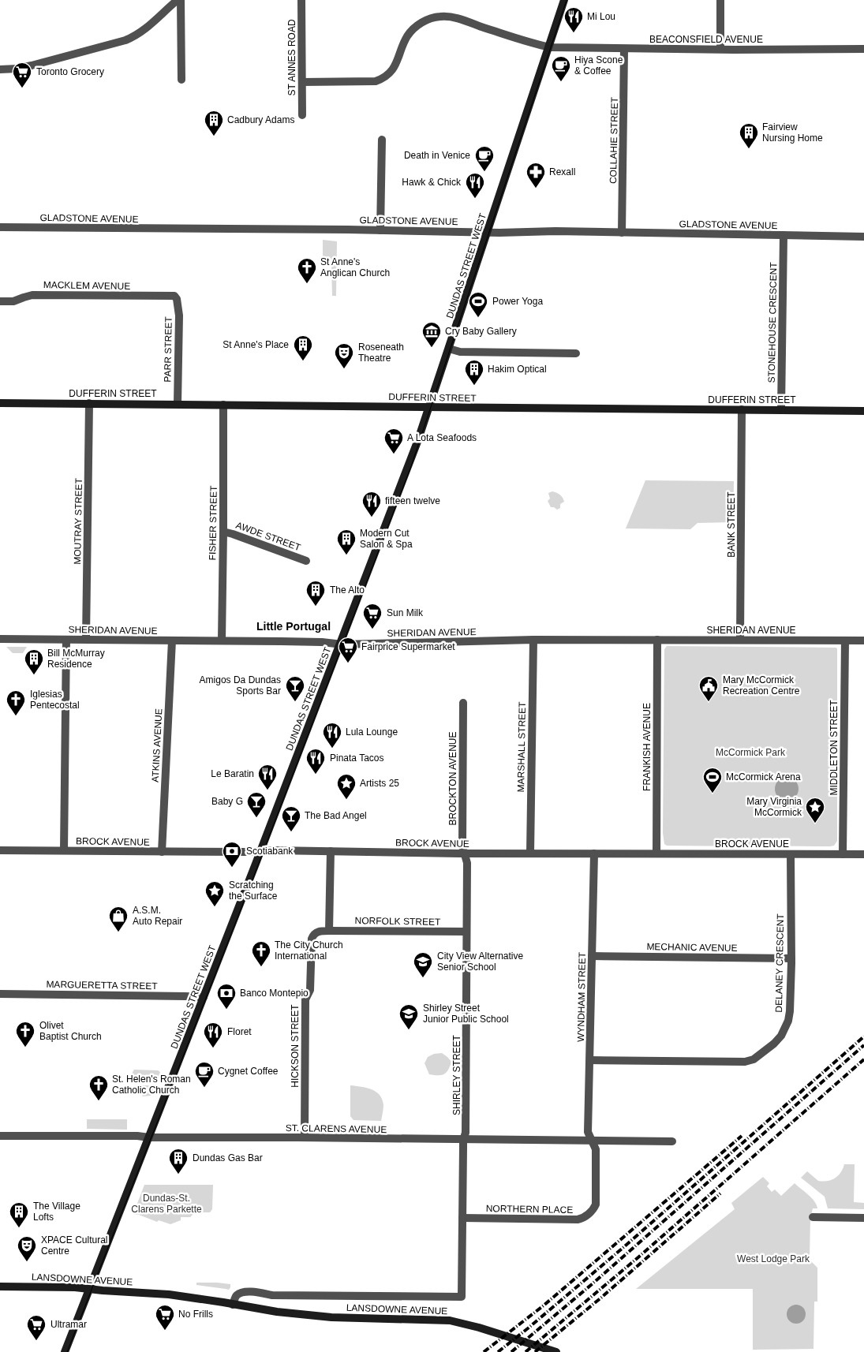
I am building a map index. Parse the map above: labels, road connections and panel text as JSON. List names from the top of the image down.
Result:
{
  "streets": {
    "main road": ["DUNDAS STREET WEST", "DUFFERIN STREET", "LANSDOWNE AVENUE"],
    "street": [
      "BEACONSFIELD AVENUE",
      "ST ANNES ROAD",
      "COLLAHIE STREET",
      "GLADSTONE AVENUE",
      "MACKLEM AVENUE",
      "STONEHOUSE CRESCENT",
      "PARR STREET",
      "MOUTRAY STREET",
      "FISHER STREET",
      "BANK STREET",
      "AWDE STREET",
      "SHERIDAN AVENUE",
      "ATKINS AVENUE",
      "MARSHALL STREET",
      "FRANKISH AVENUE",
      "MIDDLETON STREET",
      "BROCKTON AVENUE",
      "BROCK AVENUE",
      "NORFOLK STREET",
      "MECHANIC AVENUE",
      "DELANEY CRESCENT",
      "MARGUERETTA STREET",
      "WYNDHAM STREET",
      "HICKSON STREET",
      "SHIRLEY STREET",
      "ST. CLARENS AVENUE",
      "NORTHERN PLACE"
    ]
  },
  "crossings": [
    ["BEACONSFIELD AVENUE", "ST ANNES ROAD"],
    ["BEACONSFIELD AVENUE", "COLLAHIE STREET"],
    ["BEACONSFIELD AVENUE", "DUNDAS STREET WEST"],
    ["COLLAHIE STREET", "GLADSTONE AVENUE"],
    ["GLADSTONE AVENUE", "DUNDAS STREET WEST"],
    ["GLADSTONE AVENUE", "STONEHOUSE CRESCENT"],
    ["DUNDAS STREET WEST", "DUFFERIN STREET"],
    ["DUNDAS STREET WEST", "SHERIDAN AVENUE"],
    ["DUNDAS STREET WEST", "BROCK AVENUE"],
    ["DUNDAS STREET WEST", "MARGUERETTA STREET"],
    ["DUNDAS STREET WEST", "ST. CLARENS AVENUE"],
    ["DUNDAS STREET WEST", "LANSDOWNE AVENUE"],
    ["MACKLEM AVENUE", "PARR STREET"],
    ["STONEHOUSE CRESCENT", "DUFFERIN STREET"],
    ["PARR STREET", "DUFFERIN STREET"],
    ["DUFFERIN STREET", "MOUTRAY STREET"],
    ["DUFFERIN STREET", "FISHER STREET"],
    ["DUFFERIN STREET", "BANK STREET"],
    ["MOUTRAY STREET", "SHERIDAN AVENUE"],
    ["FISHER STREET", "AWDE STREET"],
    ["FISHER STREET", "SHERIDAN AVENUE"],
    ["BANK STREET", "SHERIDAN AVENUE"],
    ["SHERIDAN AVENUE", "ATKINS AVENUE"],
    ["SHERIDAN AVENUE", "MARSHALL STREET"],
    ["SHERIDAN AVENUE", "FRANKISH AVENUE"],
    ["SHERIDAN AVENUE", "MIDDLETON STREET"],
    ["ATKINS AVENUE", "BROCK AVENUE"],
    ["MARSHALL STREET", "BROCK AVENUE"],
    ["FRANKISH AVENUE", "BROCK AVENUE"],
    ["MIDDLETON STREET", "BROCK AVENUE"],
    ["BROCKTON AVENUE", "BROCK AVENUE"],
    ["BROCKTON AVENUE", "SHIRLEY STREET"],
    ["BROCK AVENUE", "DELANEY CRESCENT"],
    ["BROCK AVENUE", "WYNDHAM STREET"],
    ["BROCK AVENUE", "SHIRLEY STREET"],
    ["NORFOLK STREET", "HICKSON STREET"],
    ["NORFOLK STREET", "SHIRLEY STREET"],
    ["MECHANIC AVENUE", "DELANEY CRESCENT"],
    ["MECHANIC AVENUE", "WYNDHAM STREET"],
    ["DELANEY CRESCENT", "WYNDHAM STREET"],
    ["WYNDHAM STREET", "ST. CLARENS AVENUE"],
    ["WYNDHAM STREET", "NORTHERN PLACE"],
    ["HICKSON STREET", "ST. CLARENS AVENUE"],
    ["SHIRLEY STREET", "ST. CLARENS AVENUE"],
    ["SHIRLEY STREET", "NORTHERN PLACE"],
    ["SHIRLEY STREET", "LANSDOWNE AVENUE"],
    ["ST. CLARENS AVENUE", "NORTHERN PLACE"]
  ],
  "districts": ["Little Portugal"],
  "parks": ["McCormick Park", "Dundas-St. Clarens Parkette", "West Lodge Park"],
  "places": {
    "restaurant": [
      "Mi Lou",
      "Hawk & Chick",
      "fifteen twelve",
      "Lula Lounge",
      "Pinata Tacos",
      "Le Baratin",
      "Floret"
    ],
    "cafe": ["Hiya Scone & Coffee", "Death in Venice", "Cygnet Coffee"],
    "supermarket": [
      "Toronto Grocery",
      "A Lota Seafoods",
      "Sun Milk",
      "Fairprice Supermarket",
      "No Frills",
      "Ultramar"
    ],
    "building": [
      "Cadbury Adams",
      "Fairview Nursing Home",
      "St Anne's Place",
      "Hakim Optical",
      "Modern Cut Salon & Spa",
      "The Alto",
      "Bill McMurray Residence",
      "Dundas Gas Bar",
      "The Village Lofts"
    ],
    "pharmacy": ["Rexall"],
    "church": [
      "St Anne's Anglican Church",
      "Iglesias Pentecostal",
      "The City Church International",
      "Olivet Baptist Church",
      "St. Helen's Roman Catholic Church"
    ],
    "sports": ["Power Yoga", "McCormick Arena"],
    "museum": ["Cry Baby Gallery"],
    "theatre": ["Roseneath Theatre", "XPACE Cultural Centre"],
    "bar": ["Amigos Da Dundas Sports Bar", "Baby G", "The Bad Angel"],
    "public building": ["Mary McCormick Recreation Centre"],
    "place": ["Artists 25", "Mary Virginia McCormick", "Scratching the Surface"],
    "bank": ["Scotiabank", "Banco Montepio"],
    "shop": ["A.S.M. Auto Repair"],
    "school or university": ["City View Alternative Senior School", "Shirley Street Junior Public School"]
  }
}
